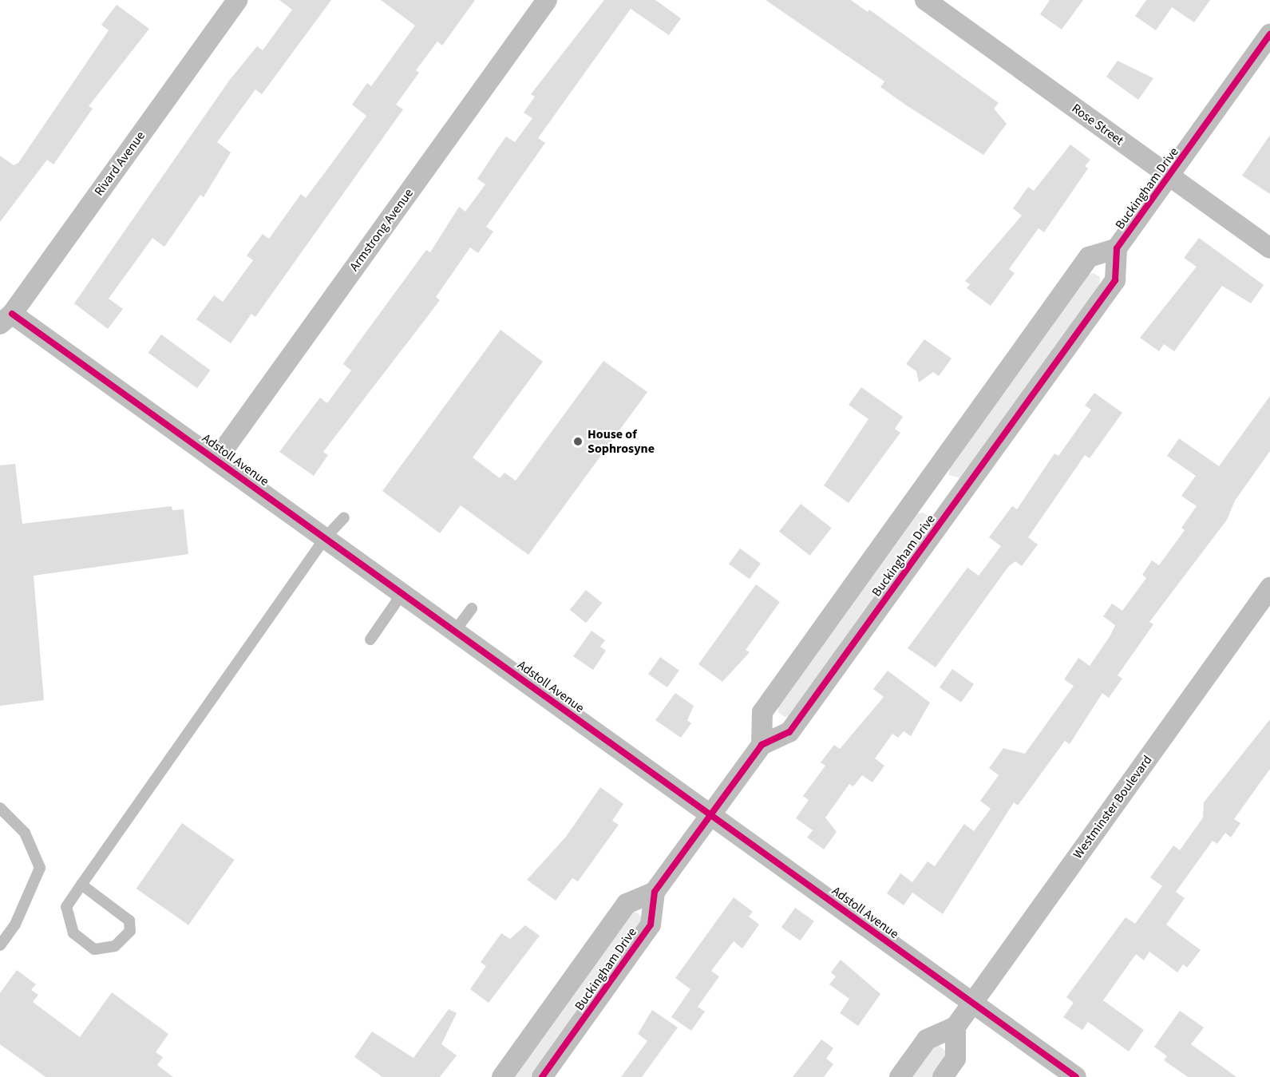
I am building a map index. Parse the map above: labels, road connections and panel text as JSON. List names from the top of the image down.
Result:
{
  "streets": {
    "street": [
      "Rose Street",
      "Rivard Avenue",
      "Buckingham Drive",
      "Armstrong Avenue",
      "Adstoll Avenue",
      "Westminster Boulevard"
    ]
  },
  "crossings": [
    ["Rose Street", "Buckingham Drive"],
    ["Rivard Avenue", "Adstoll Avenue"],
    ["Buckingham Drive", "Adstoll Avenue"],
    ["Armstrong Avenue", "Adstoll Avenue"],
    ["Adstoll Avenue", "Westminster Boulevard"]
  ],
  "places": ["House of Sophrosyne"]
}
